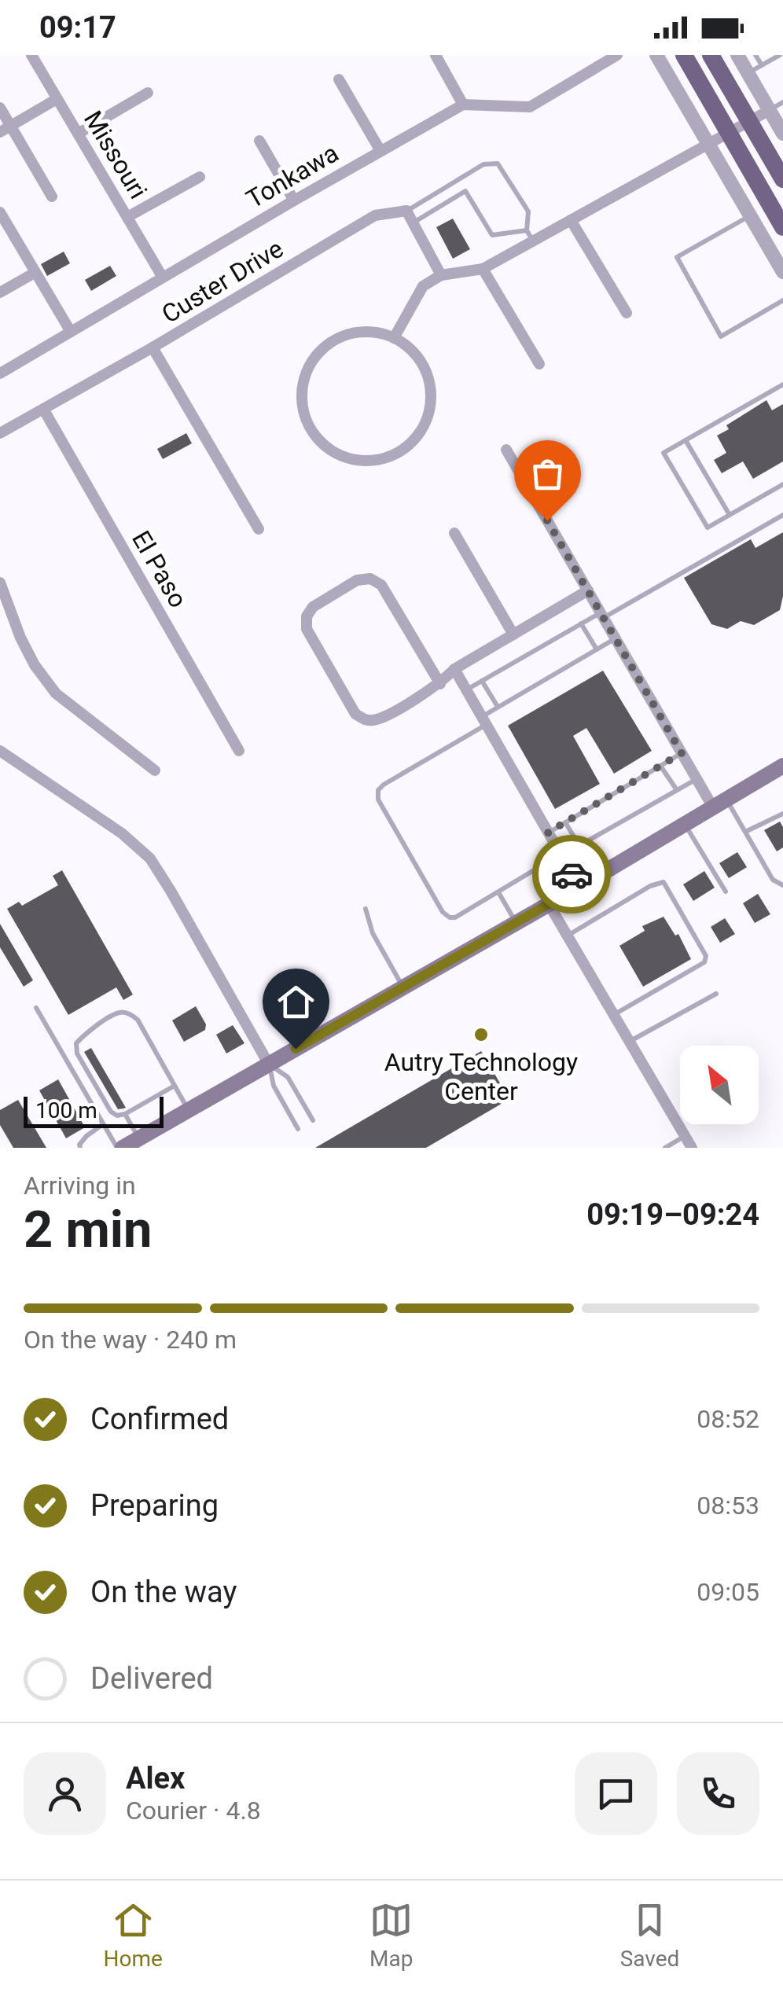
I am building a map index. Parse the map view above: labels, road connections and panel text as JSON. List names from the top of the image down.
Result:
{
  "streets": {
    "street": [
      "Missouri",
      "Tonkawa",
      "Custer Drive",
      "El Paso"
    ]
  },
  "crossings": [
    ["Missouri", "Tonkawa"],
    ["Custer Drive", "El Paso"]
  ],
  "places": ["Autry Technology Center"],
  "scale_bar": "100 m",
  "north": "top left",
  "page": {
    "status": "09:17",
    "scale": "100 m",
    "heading": ["2 min", "Arriving in", "09:19–09:24"],
    "panel": ["Alex", "Courier · 4.8"],
    "bar": "On the way · 240 m",
    "list": [
      ["Confirmed", "08:52"],
      ["Preparing", "08:53"],
      ["On the way", "09:05"],
      "Delivered"
    ],
    "tabs": ["Home", "Map", "Saved"]
  }
}
